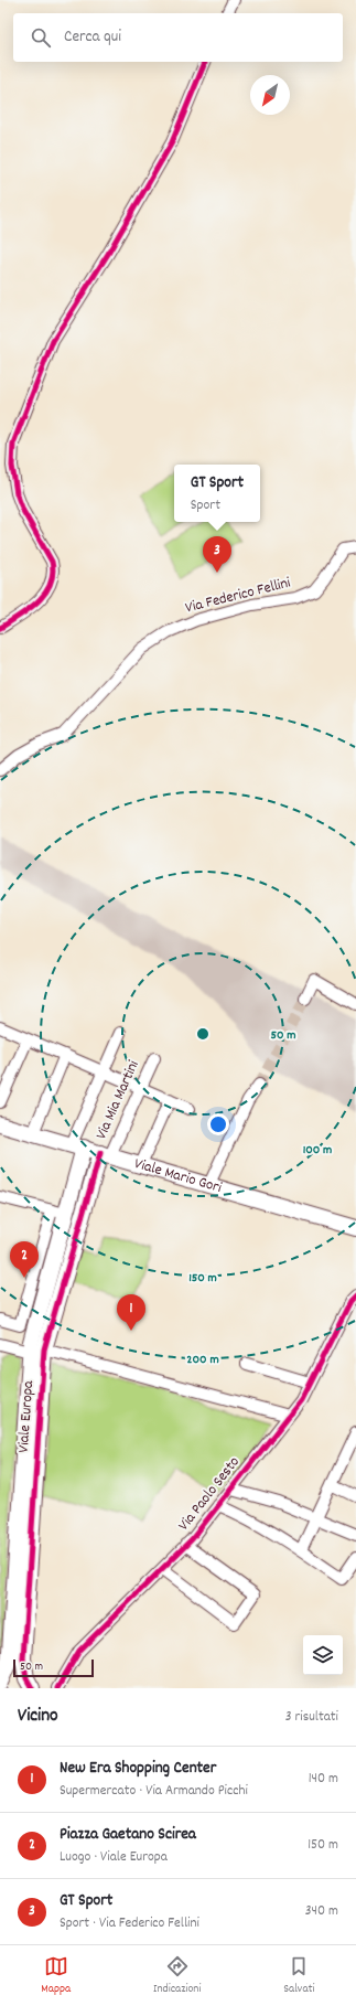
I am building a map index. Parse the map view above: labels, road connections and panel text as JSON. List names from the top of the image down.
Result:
{
  "streets": {
    "street": [
      "Via Federico Fellini",
      "Via Mia Martini",
      "Viale Mario Gori",
      "Viale Europa",
      "Via Paolo Sesto"
    ]
  },
  "crossings": [
    ["Via Mia Martini", "Viale Mario Gori"],
    ["Via Mia Martini", "Viale Europa"],
    ["Viale Mario Gori", "Viale Europa"]
  ],
  "scale_bar": "50 m",
  "north": "bottom left",
  "page": {
    "search": "Cerca qui",
    "popup": ["GT Sport", "Sport"],
    "pins": ["3", "2", "1"],
    "scale": "50 m",
    "heading": ["Vicino", "3 risultati"],
    "list": [
      {
        "mark": "1",
        "name": "New Era Shopping Center",
        "note": "Supermercato · Via Armando Picchi",
        "value": "140 m"
      },
      {
        "mark": "2",
        "name": "Piazza Gaetano Scirea",
        "note": "Luogo · Viale Europa",
        "value": "150 m"
      },
      {
        "mark": "3",
        "name": "GT Sport",
        "note": "Sport · Via Federico Fellini",
        "value": "340 m"
      }
    ],
    "nav": ["Mappa", "Indicazioni", "Salvati"]
  },
  "rings": [
    "50 m",
    "100 m",
    "150 m",
    "200 m"
  ]
}
